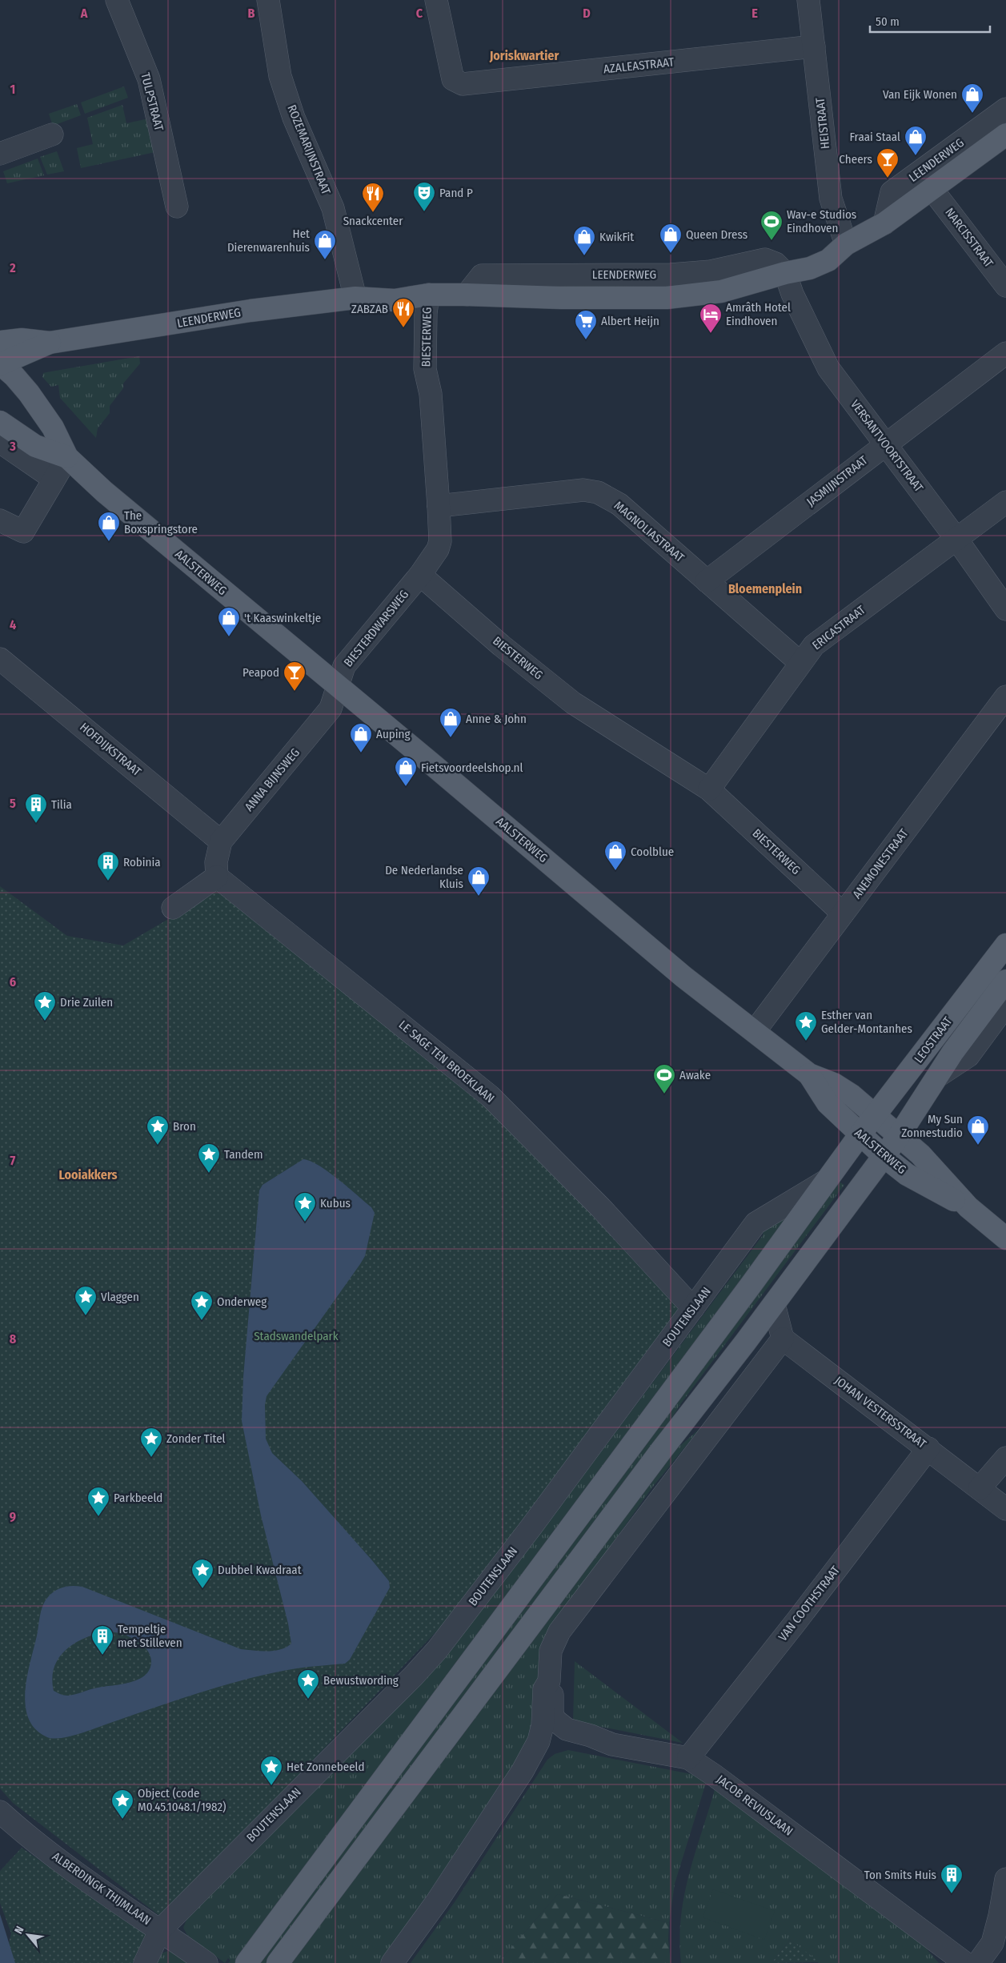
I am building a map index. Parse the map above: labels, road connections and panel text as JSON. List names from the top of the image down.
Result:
{
  "streets": {
    "main road": [
      "LEENDERWEG",
      "AALSTERWEG",
      "LEOSTRAAT",
      "BOUTENSLAAN"
    ],
    "street": [
      "AZALEASTRAAT",
      "TULPSTRAAT",
      "HEISTRAAT",
      "ROZEMARIJNSTRAAT",
      "NARCISSTRAAT",
      "BIESTERWEG",
      "VERSANTVOORTSTRAAT",
      "JASMIJNSTRAAT",
      "MAGNOLIASTRAAT",
      "ERICASTRAAT",
      "BIESTERDWARSWEG",
      "HOFDIJKSTRAAT",
      "ANNA BIJNSWEG",
      "ANEMONESTRAAT",
      "LE SAGE TEN BROEKLAAN",
      "JOHAN VESTERSSTRAAT",
      "VAN COOTHSTRAAT",
      "JACOB REVIUSLAAN",
      "ALBERDINGK THIJMLAAN"
    ]
  },
  "crossings": [
    ["AZALEASTRAAT", "HEISTRAAT"],
    ["HEISTRAAT", "LEENDERWEG"],
    ["ROZEMARIJNSTRAAT", "LEENDERWEG"],
    ["LEENDERWEG", "NARCISSTRAAT"],
    ["LEENDERWEG", "BIESTERWEG"],
    ["LEENDERWEG", "VERSANTVOORTSTRAAT"],
    ["LEENDERWEG", "AALSTERWEG"],
    ["BIESTERWEG", "MAGNOLIASTRAAT"],
    ["BIESTERWEG", "ERICASTRAAT"],
    ["BIESTERWEG", "BIESTERDWARSWEG"],
    ["BIESTERWEG", "ANEMONESTRAAT"],
    ["VERSANTVOORTSTRAAT", "JASMIJNSTRAAT"],
    ["VERSANTVOORTSTRAAT", "ERICASTRAAT"],
    ["JASMIJNSTRAAT", "MAGNOLIASTRAAT"],
    ["MAGNOLIASTRAAT", "ERICASTRAAT"],
    ["AALSTERWEG", "BIESTERDWARSWEG"],
    ["AALSTERWEG", "ANNA BIJNSWEG"],
    ["AALSTERWEG", "ANEMONESTRAAT"],
    ["AALSTERWEG", "LEOSTRAAT"],
    ["AALSTERWEG", "BOUTENSLAAN"],
    ["BIESTERDWARSWEG", "ANNA BIJNSWEG"],
    ["HOFDIJKSTRAAT", "ANNA BIJNSWEG"],
    ["ANNA BIJNSWEG", "LE SAGE TEN BROEKLAAN"],
    ["LEOSTRAAT", "BOUTENSLAAN"],
    ["LE SAGE TEN BROEKLAAN", "BOUTENSLAAN"],
    ["BOUTENSLAAN", "ALBERDINGK THIJMLAAN"],
    ["JOHAN VESTERSSTRAAT", "VAN COOTHSTRAAT"],
    ["VAN COOTHSTRAAT", "JACOB REVIUSLAAN"]
  ],
  "districts": ["Joriskwartier", "Bloemenplein", "Looiakkers"],
  "parks": ["Stadswandelpark"],
  "places": {
    "shop": [
      "Van Eijk Wonen",
      "Fraai Staal",
      "Queen Dress",
      "KwikFit",
      "Het Dierenwarenhuis",
      "The Boxspringstore",
      "'t Kaaswinkeltje",
      "Anne & John",
      "Auping",
      "Fietsvoordeelshop.nl",
      "Coolblue",
      "De Nederlandse Kluis",
      "My Sun Zonnestudio"
    ],
    "bar": ["Cheers", "Peapod"],
    "theatre": ["Pand P"],
    "restaurant": ["Snackcenter", "ZABZAB"],
    "sports": ["Wav-e Studios Eindhoven", "Awake"],
    "hotel": ["Amrâth Hotel Eindhoven"],
    "supermarket": ["Albert Heijn"],
    "building": [
      "Tilia",
      "Robinia",
      "Tempeltje met Stilleven",
      "Ton Smits Huis"
    ],
    "place": [
      "Drie Zuilen",
      "Esther van Gelder-Montanhes",
      "Bron",
      "Tandem",
      "Kubus",
      "Vlaggen",
      "Onderweg",
      "Zonder Titel",
      "Parkbeeld",
      "Dubbel Kwadraat",
      "Bewustwording",
      "Het Zonnebeeld",
      "Object (code M0.45.1048.1/1982)"
    ]
  },
  "scale_bar": "50 m",
  "north": "top left",
  "grid": {
    "columns": [
      "A",
      "B",
      "C",
      "D",
      "E"
    ],
    "rows": [
      "1",
      "2",
      "3",
      "4",
      "5",
      "6",
      "7",
      "8",
      "9"
    ]
  }
}
